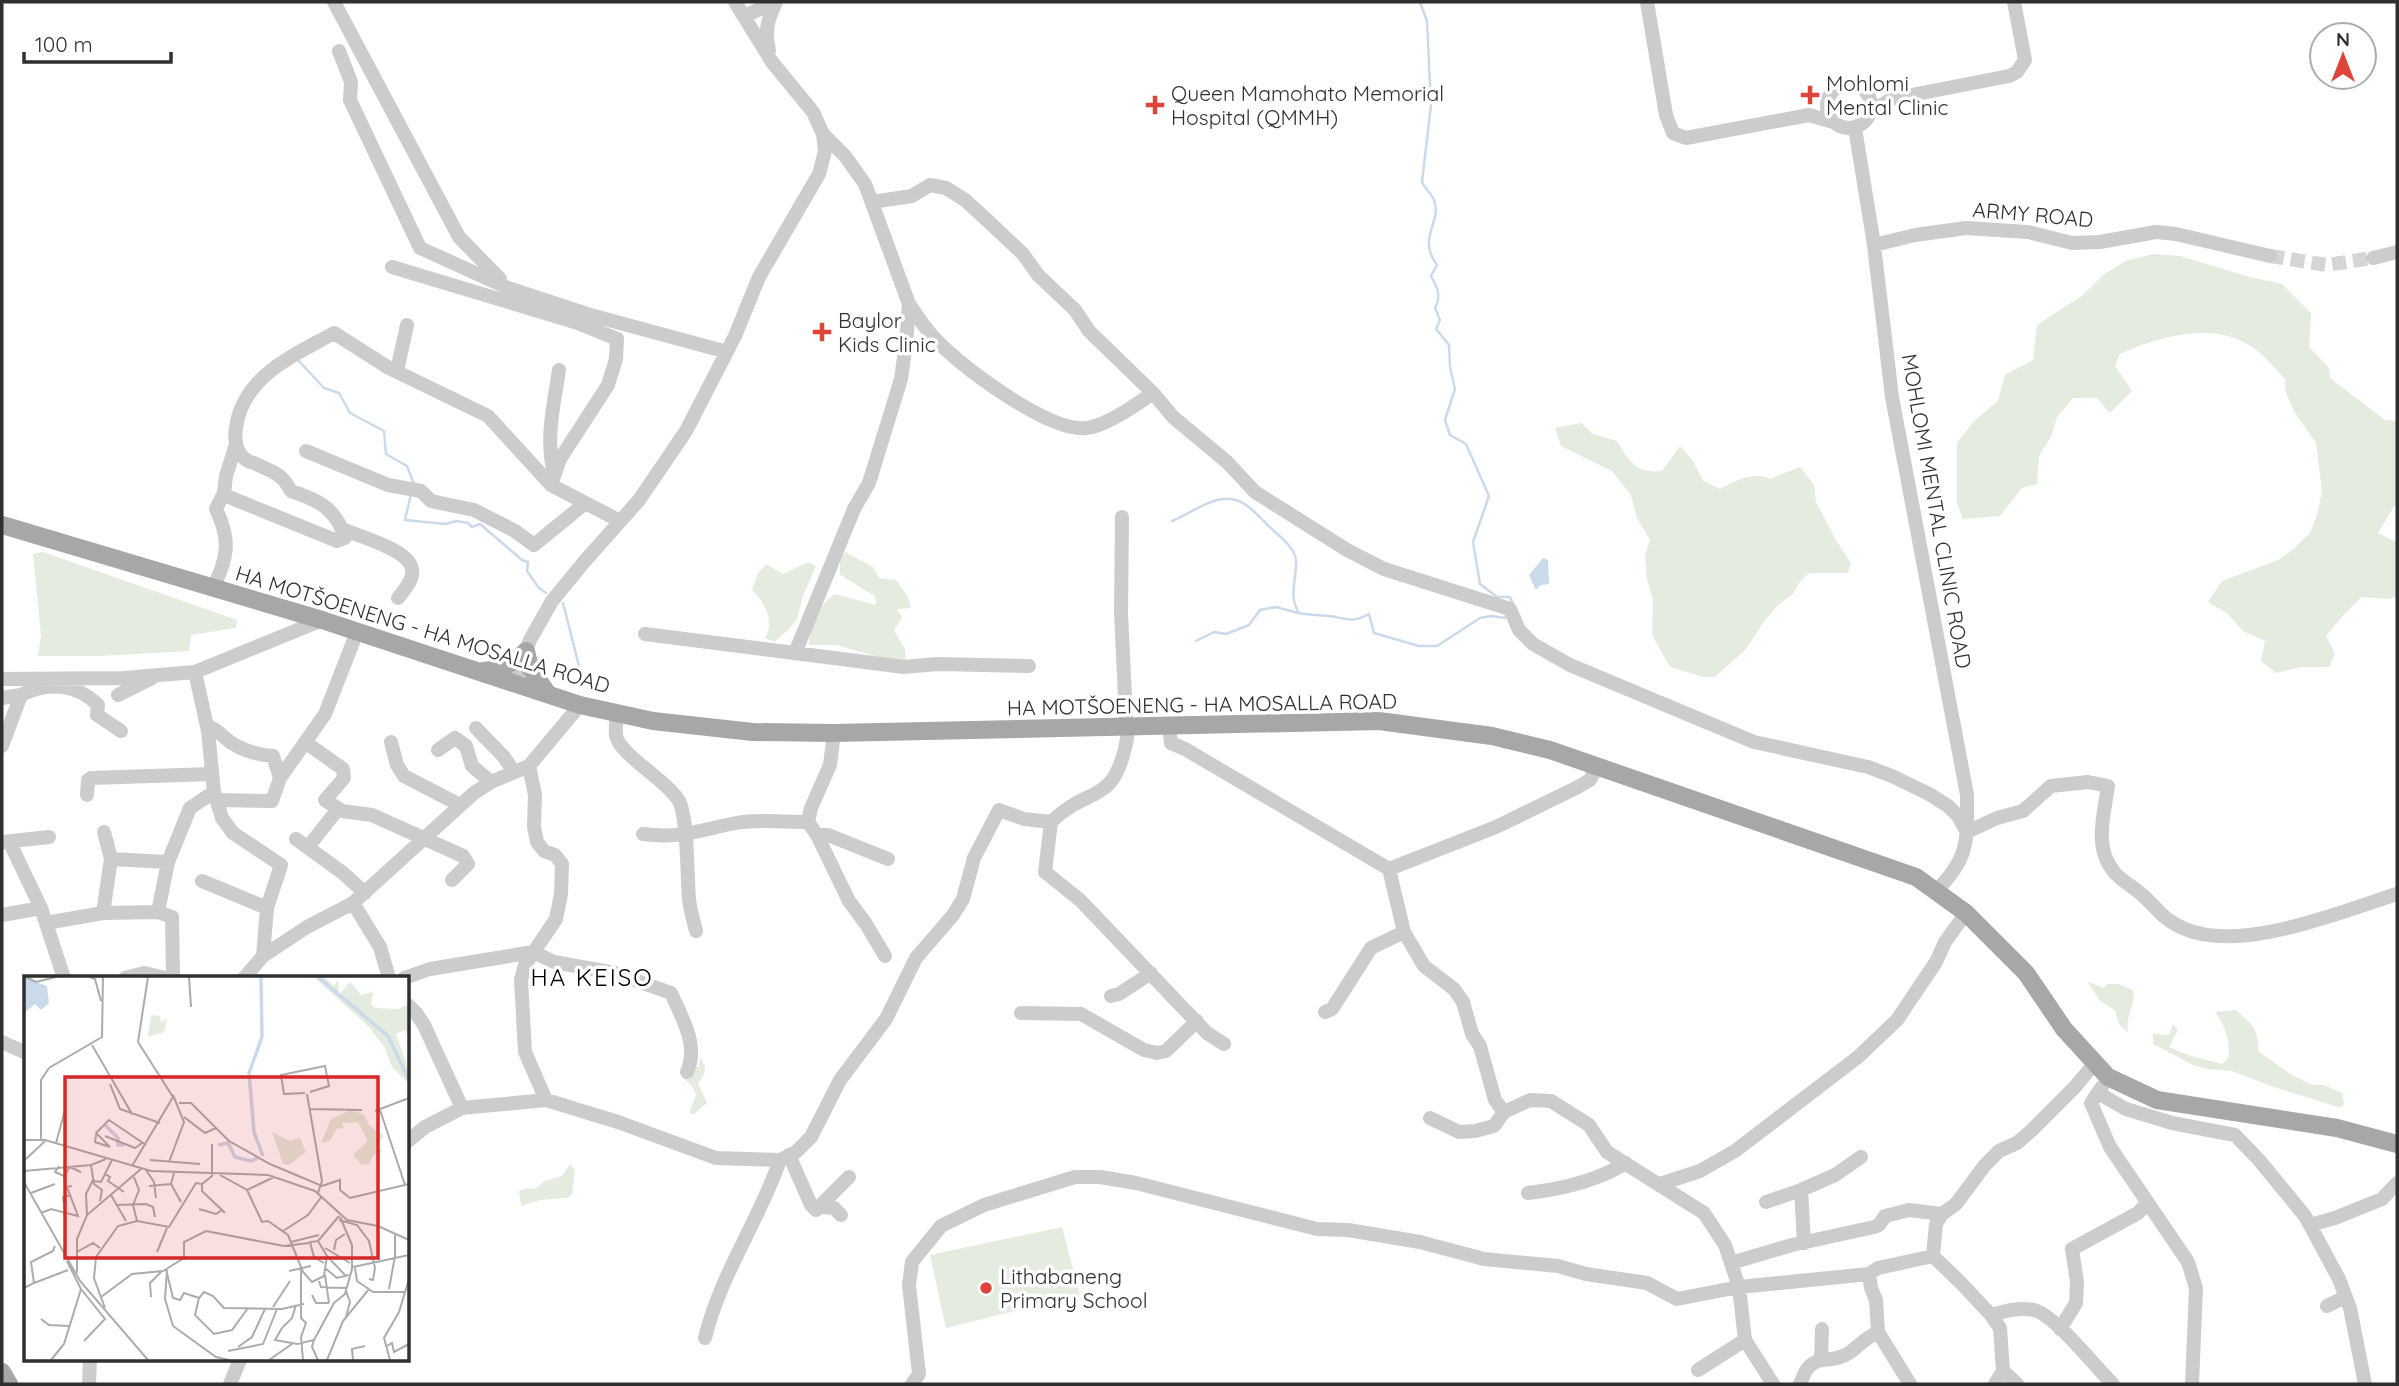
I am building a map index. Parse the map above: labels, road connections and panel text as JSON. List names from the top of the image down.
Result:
{
  "streets": {
    "main road": ["HA MOTŠOENENG - HA MOSALLA ROAD"],
    "street": ["ARMY ROAD", "MOHLOMI MENTAL CLINIC ROAD"]
  },
  "crossings": [
    ["ARMY ROAD", "MOHLOMI MENTAL CLINIC ROAD"],
    ["MOHLOMI MENTAL CLINIC ROAD", "HA MOTŠOENENG - HA MOSALLA ROAD"]
  ],
  "districts": ["HA KEISO"],
  "places": {
    "health": ["Mohlomi Mental Clinic", "Queen Mamohato Memorial Hospital (QMMH)", "Baylor Kids Clinic"],
    "other": ["Lithabaneng Primary School"]
  },
  "scale_bar": "100 m",
  "north": "top"
}
